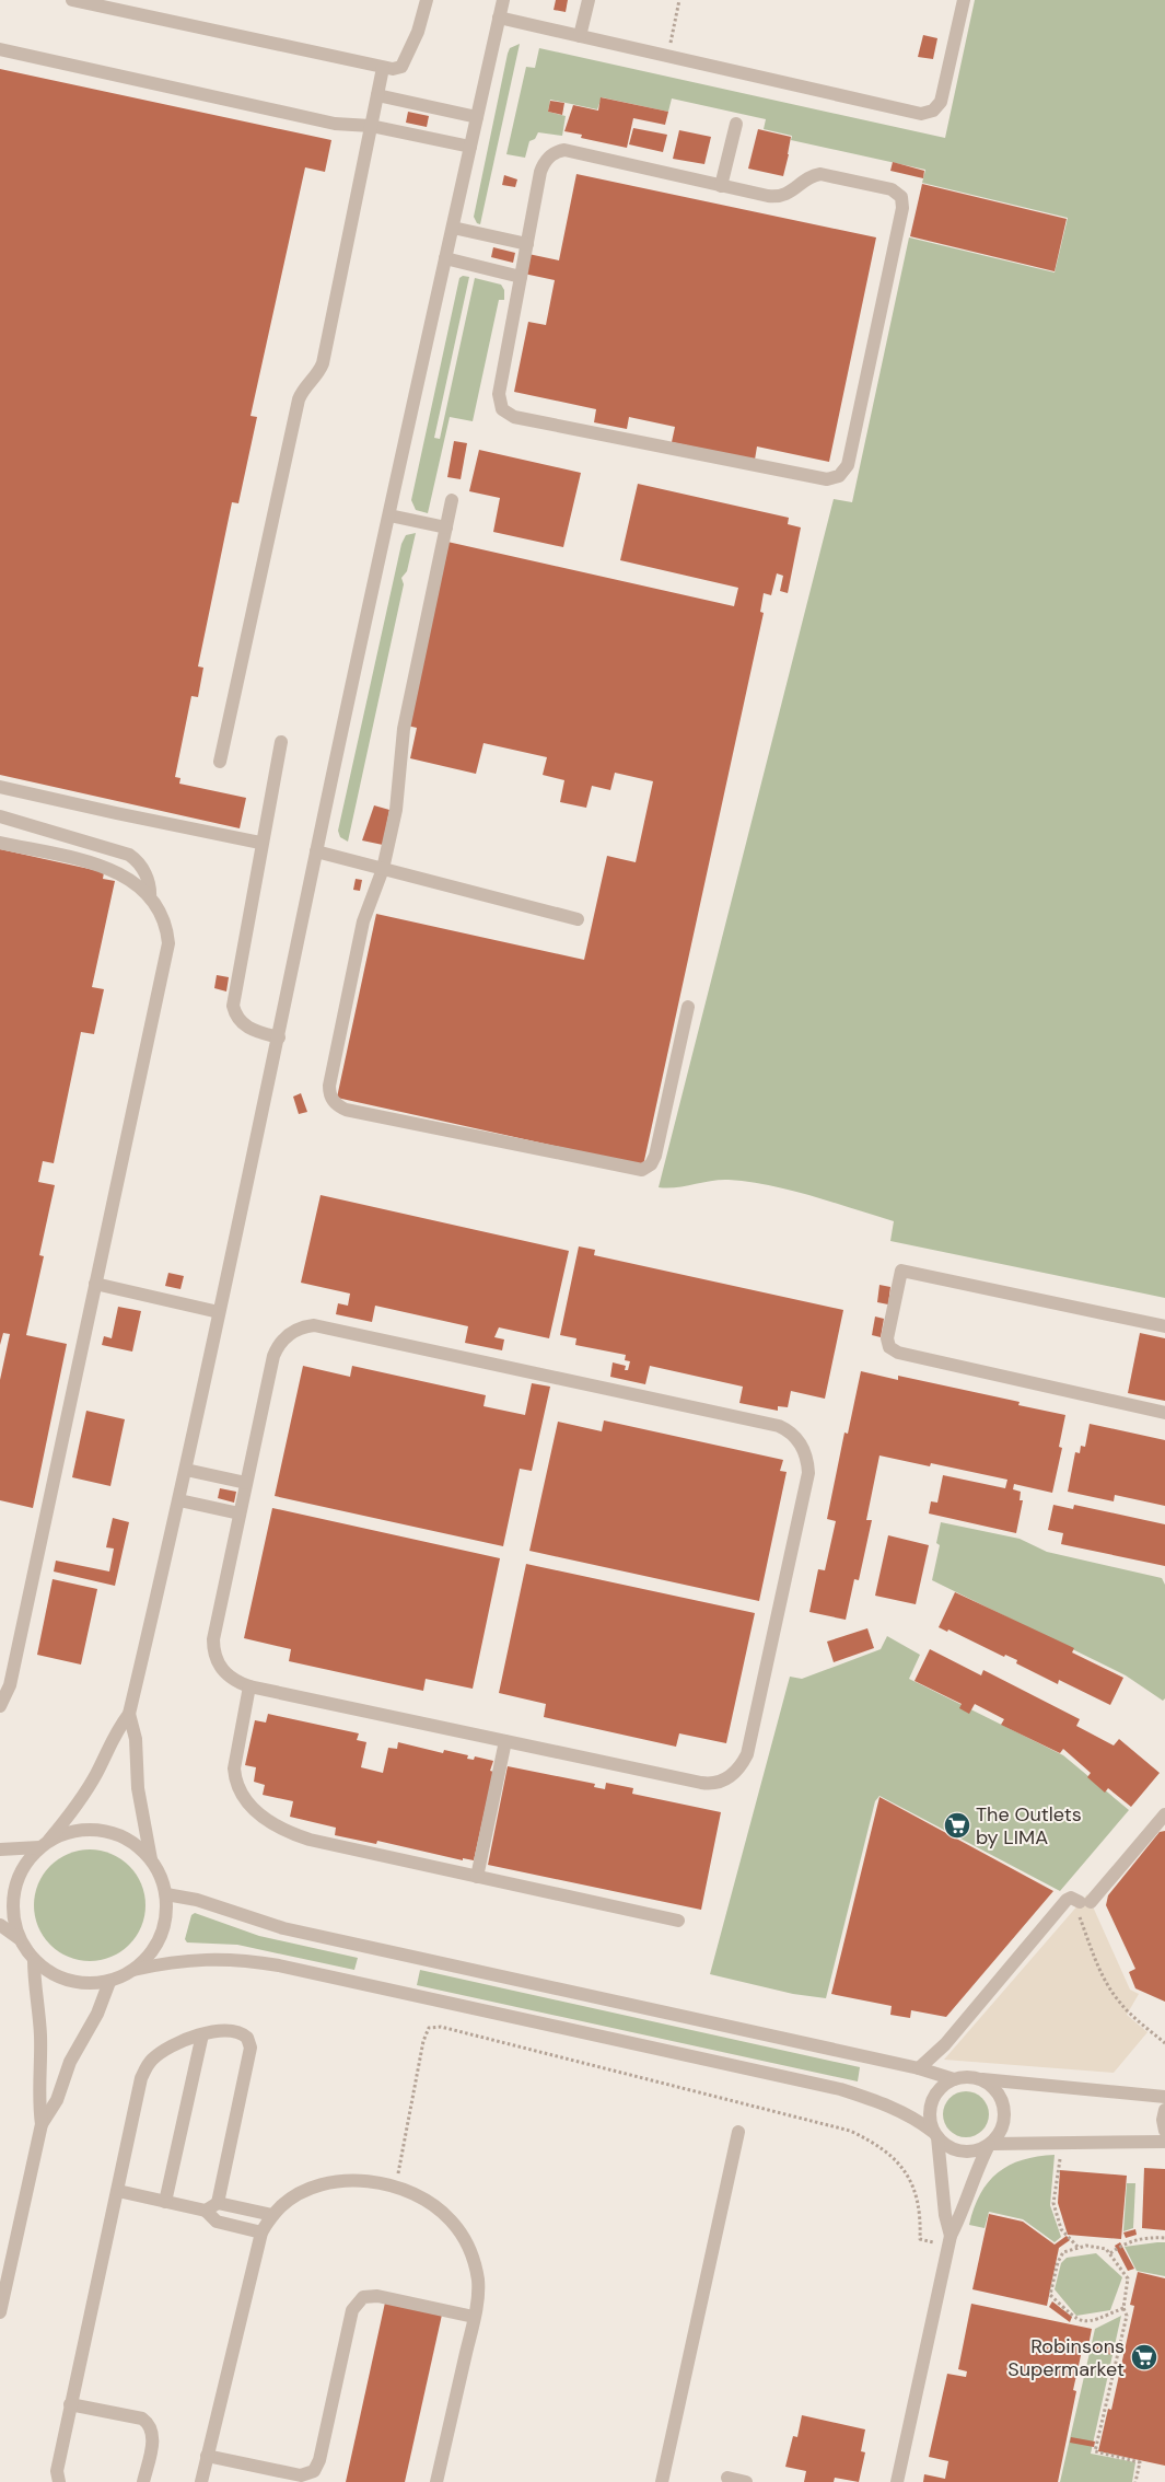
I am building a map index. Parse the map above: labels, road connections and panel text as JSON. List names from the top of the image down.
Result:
{
  "places": {
    "supermarket": ["The Outlets by LIMA", "Robinsons Supermarket"]
  }
}
